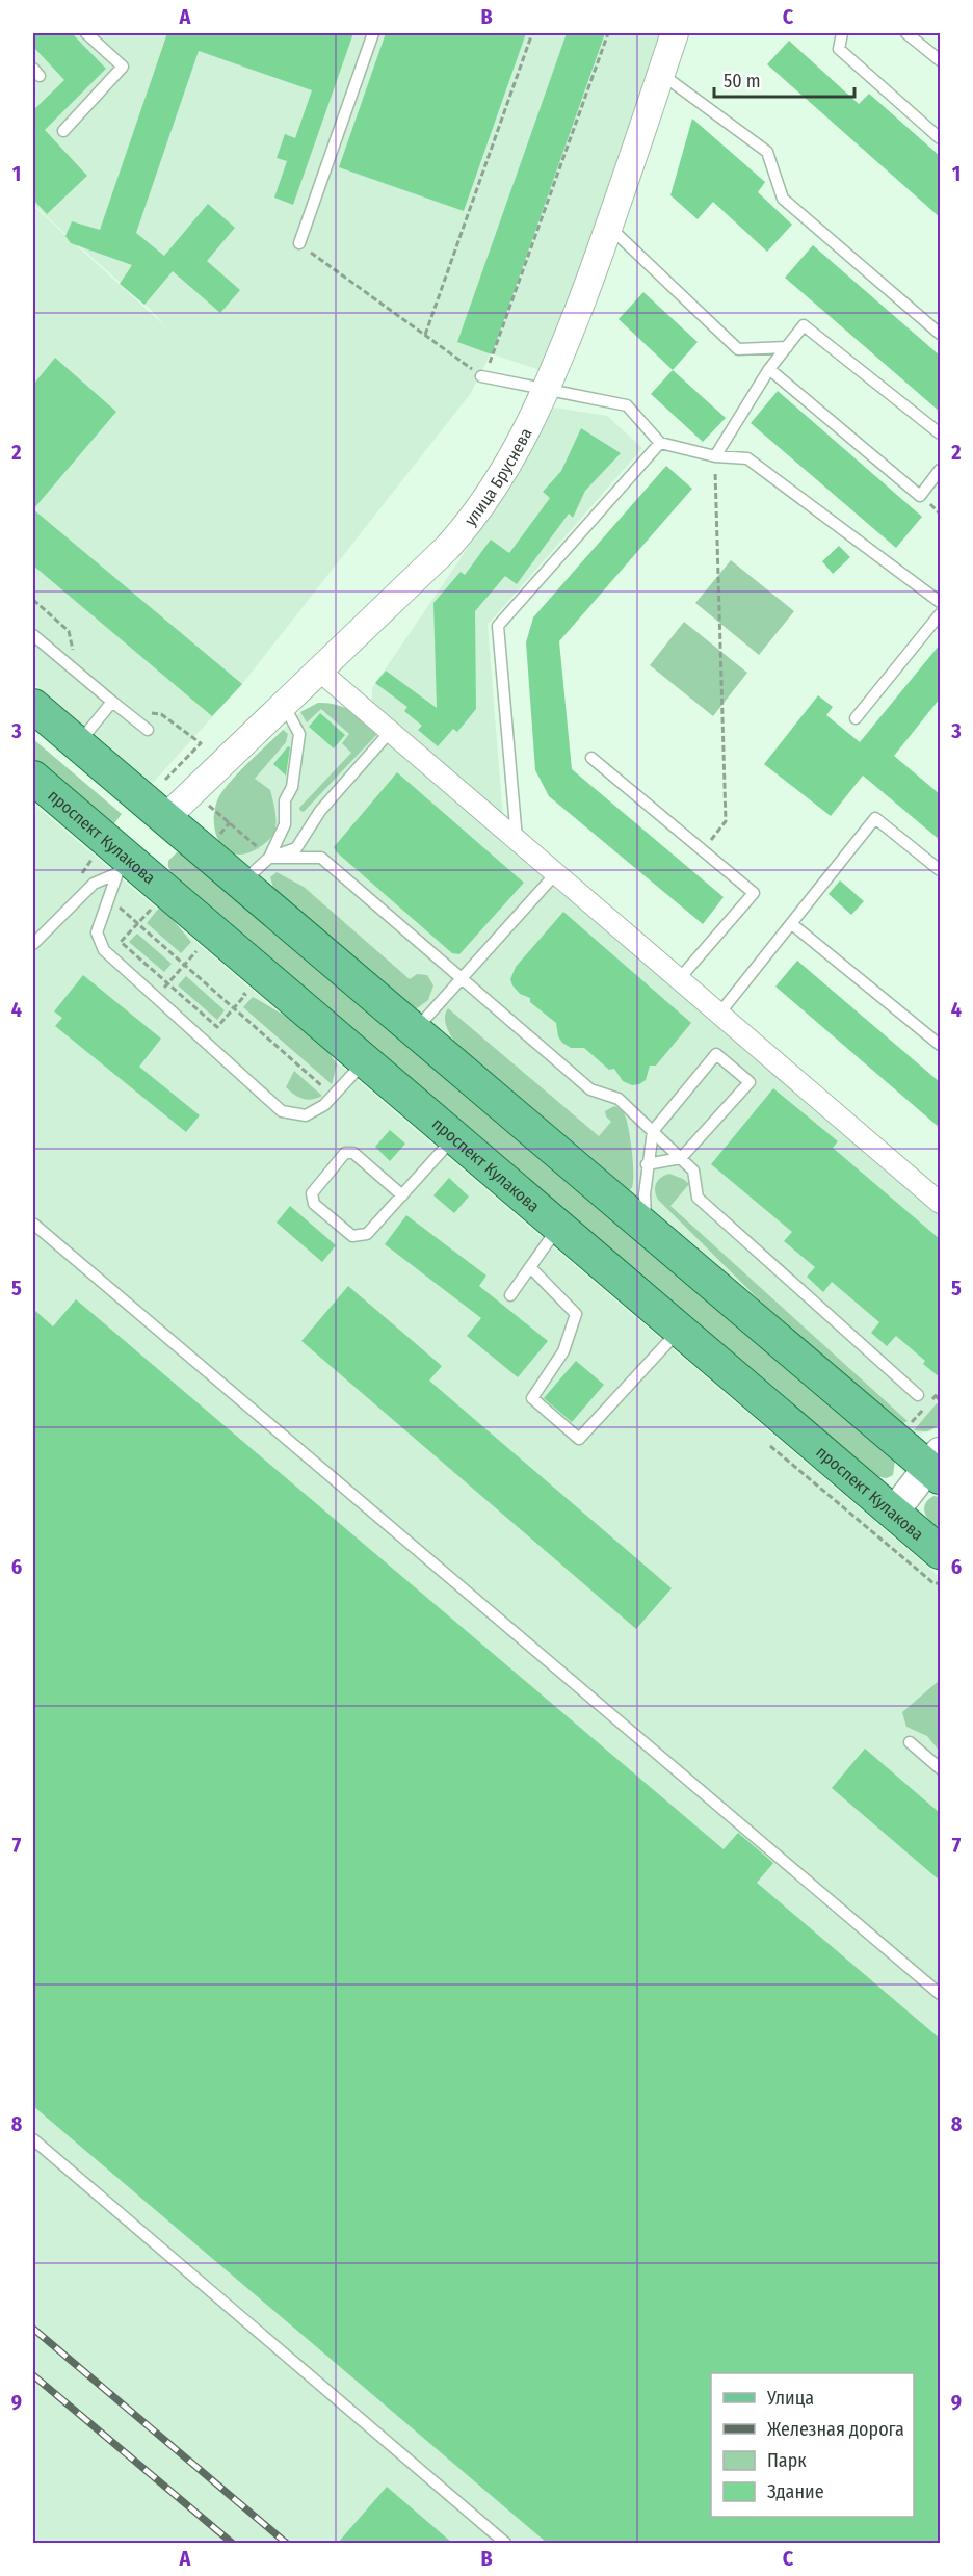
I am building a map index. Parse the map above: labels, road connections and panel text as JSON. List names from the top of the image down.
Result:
{
  "streets": {
    "main road": ["проспект Кулакова"],
    "street": ["улица Бруснева"]
  },
  "legend": [
    "Улица",
    "Железная дорога",
    "Парк",
    "Здание"
  ],
  "scale_bar": "50 m",
  "grid": {
    "columns": ["A", "B", "C"],
    "rows": [
      "1",
      "2",
      "3",
      "4",
      "5",
      "6",
      "7",
      "8",
      "9"
    ]
  }
}
